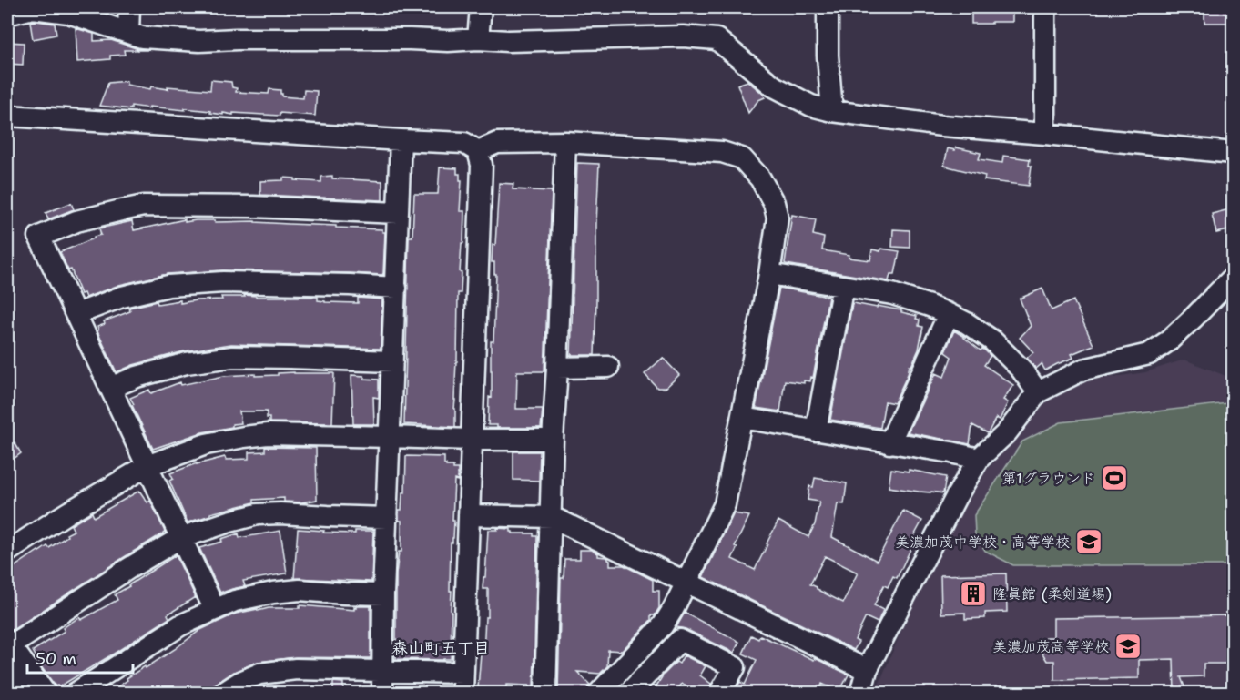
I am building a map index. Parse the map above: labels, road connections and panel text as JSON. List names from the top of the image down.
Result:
{
  "districts": ["森山町五丁目"],
  "places": {
    "sports": ["第1グラウンド"],
    "school or university": ["美濃加茂中学校・高等学校", "美濃加茂高等学校"],
    "building": ["隆眞館 (柔剣道場)"]
  },
  "scale_bar": "50 m"
}
